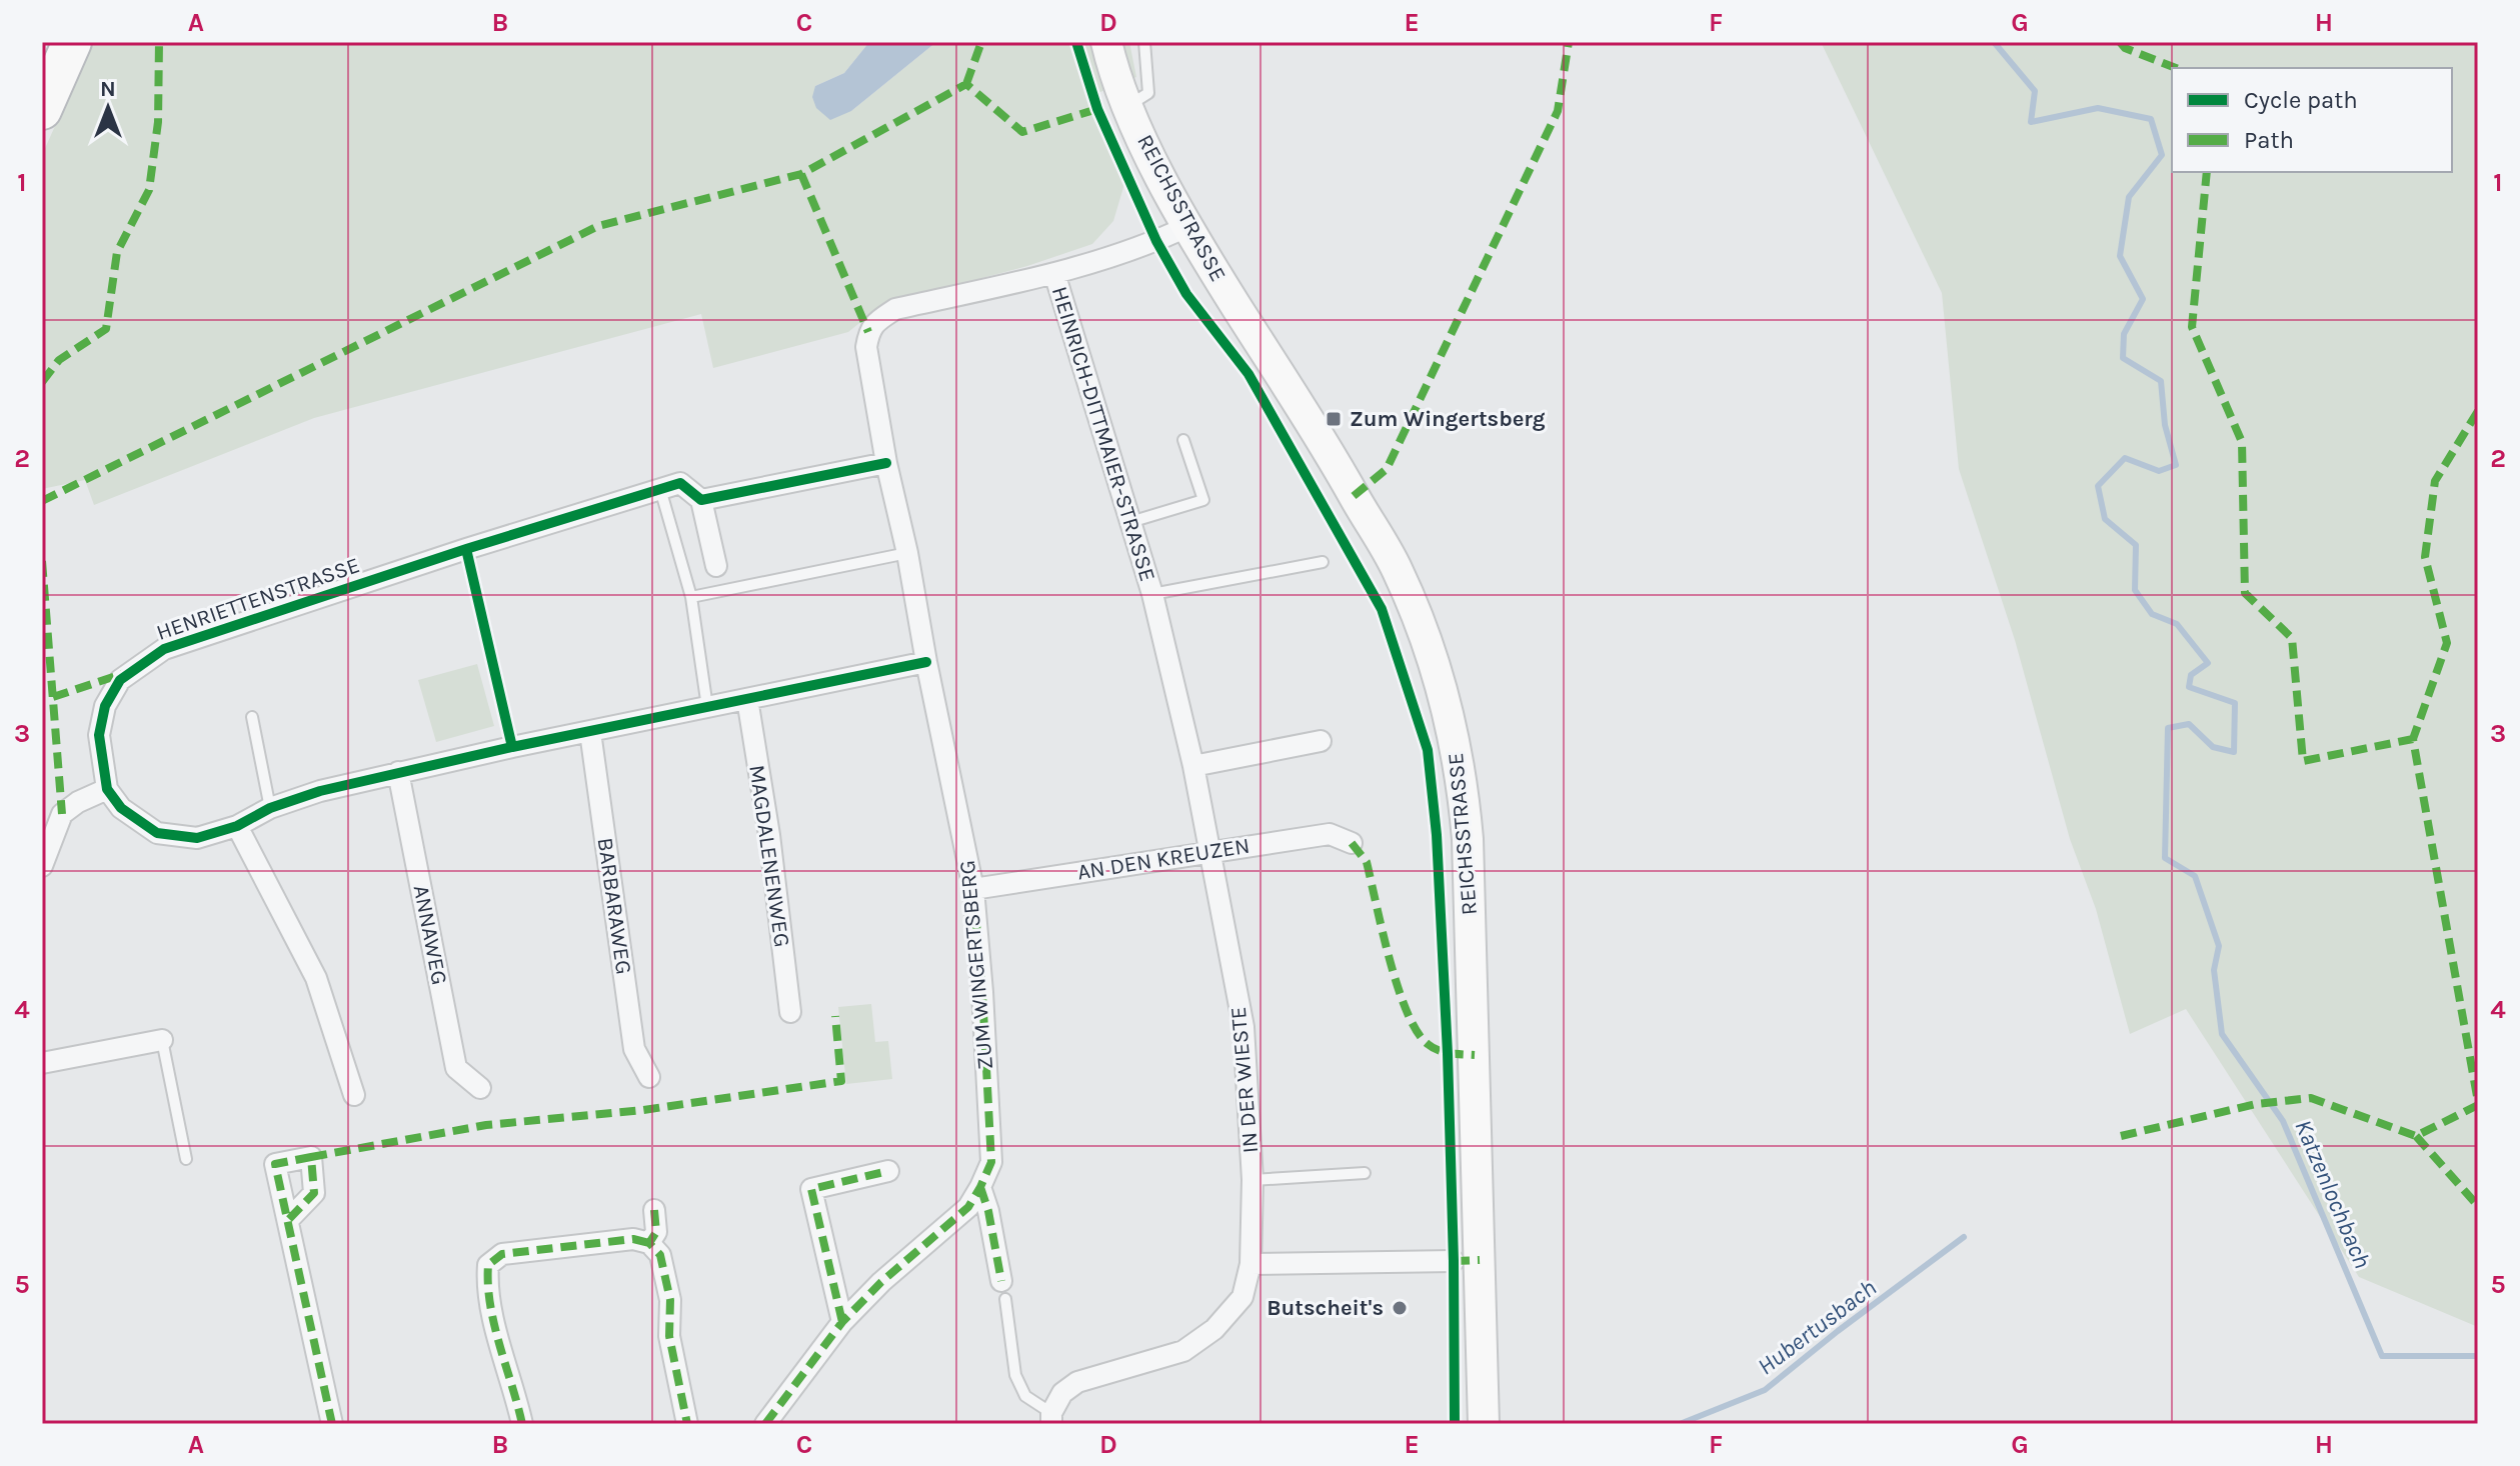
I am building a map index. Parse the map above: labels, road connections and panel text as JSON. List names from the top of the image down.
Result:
{
  "streets": {
    "main road": ["REICHSSTRASSE"],
    "street": [
      "HEINRICH-DITTMAIER-STRASSE",
      "HENRIETTENSTRASSE",
      "MAGDALENENWEG",
      "AN DEN KREUZEN",
      "BARBARAWEG",
      "ANNAWEG",
      "ZUM WINGERTSBERG",
      "IN DER WIESTE"
    ]
  },
  "crossings": [
    ["REICHSSTRASSE", "ZUM WINGERTSBERG"],
    ["HEINRICH-DITTMAIER-STRASSE", "AN DEN KREUZEN"],
    ["HEINRICH-DITTMAIER-STRASSE", "ZUM WINGERTSBERG"],
    ["HEINRICH-DITTMAIER-STRASSE", "IN DER WIESTE"],
    ["AN DEN KREUZEN", "ZUM WINGERTSBERG"],
    ["AN DEN KREUZEN", "IN DER WIESTE"]
  ],
  "water": ["Katzenlochbach", "Hubertusbach"],
  "places": {
    "transit": ["Zum Wingertsberg"],
    "other": ["Butscheit's"]
  },
  "legend": ["Cycle path", "Path"],
  "north": "top",
  "grid": {
    "columns": [
      "A",
      "B",
      "C",
      "D",
      "E",
      "F",
      "G",
      "H"
    ],
    "rows": [
      "1",
      "2",
      "3",
      "4",
      "5"
    ]
  }
}
